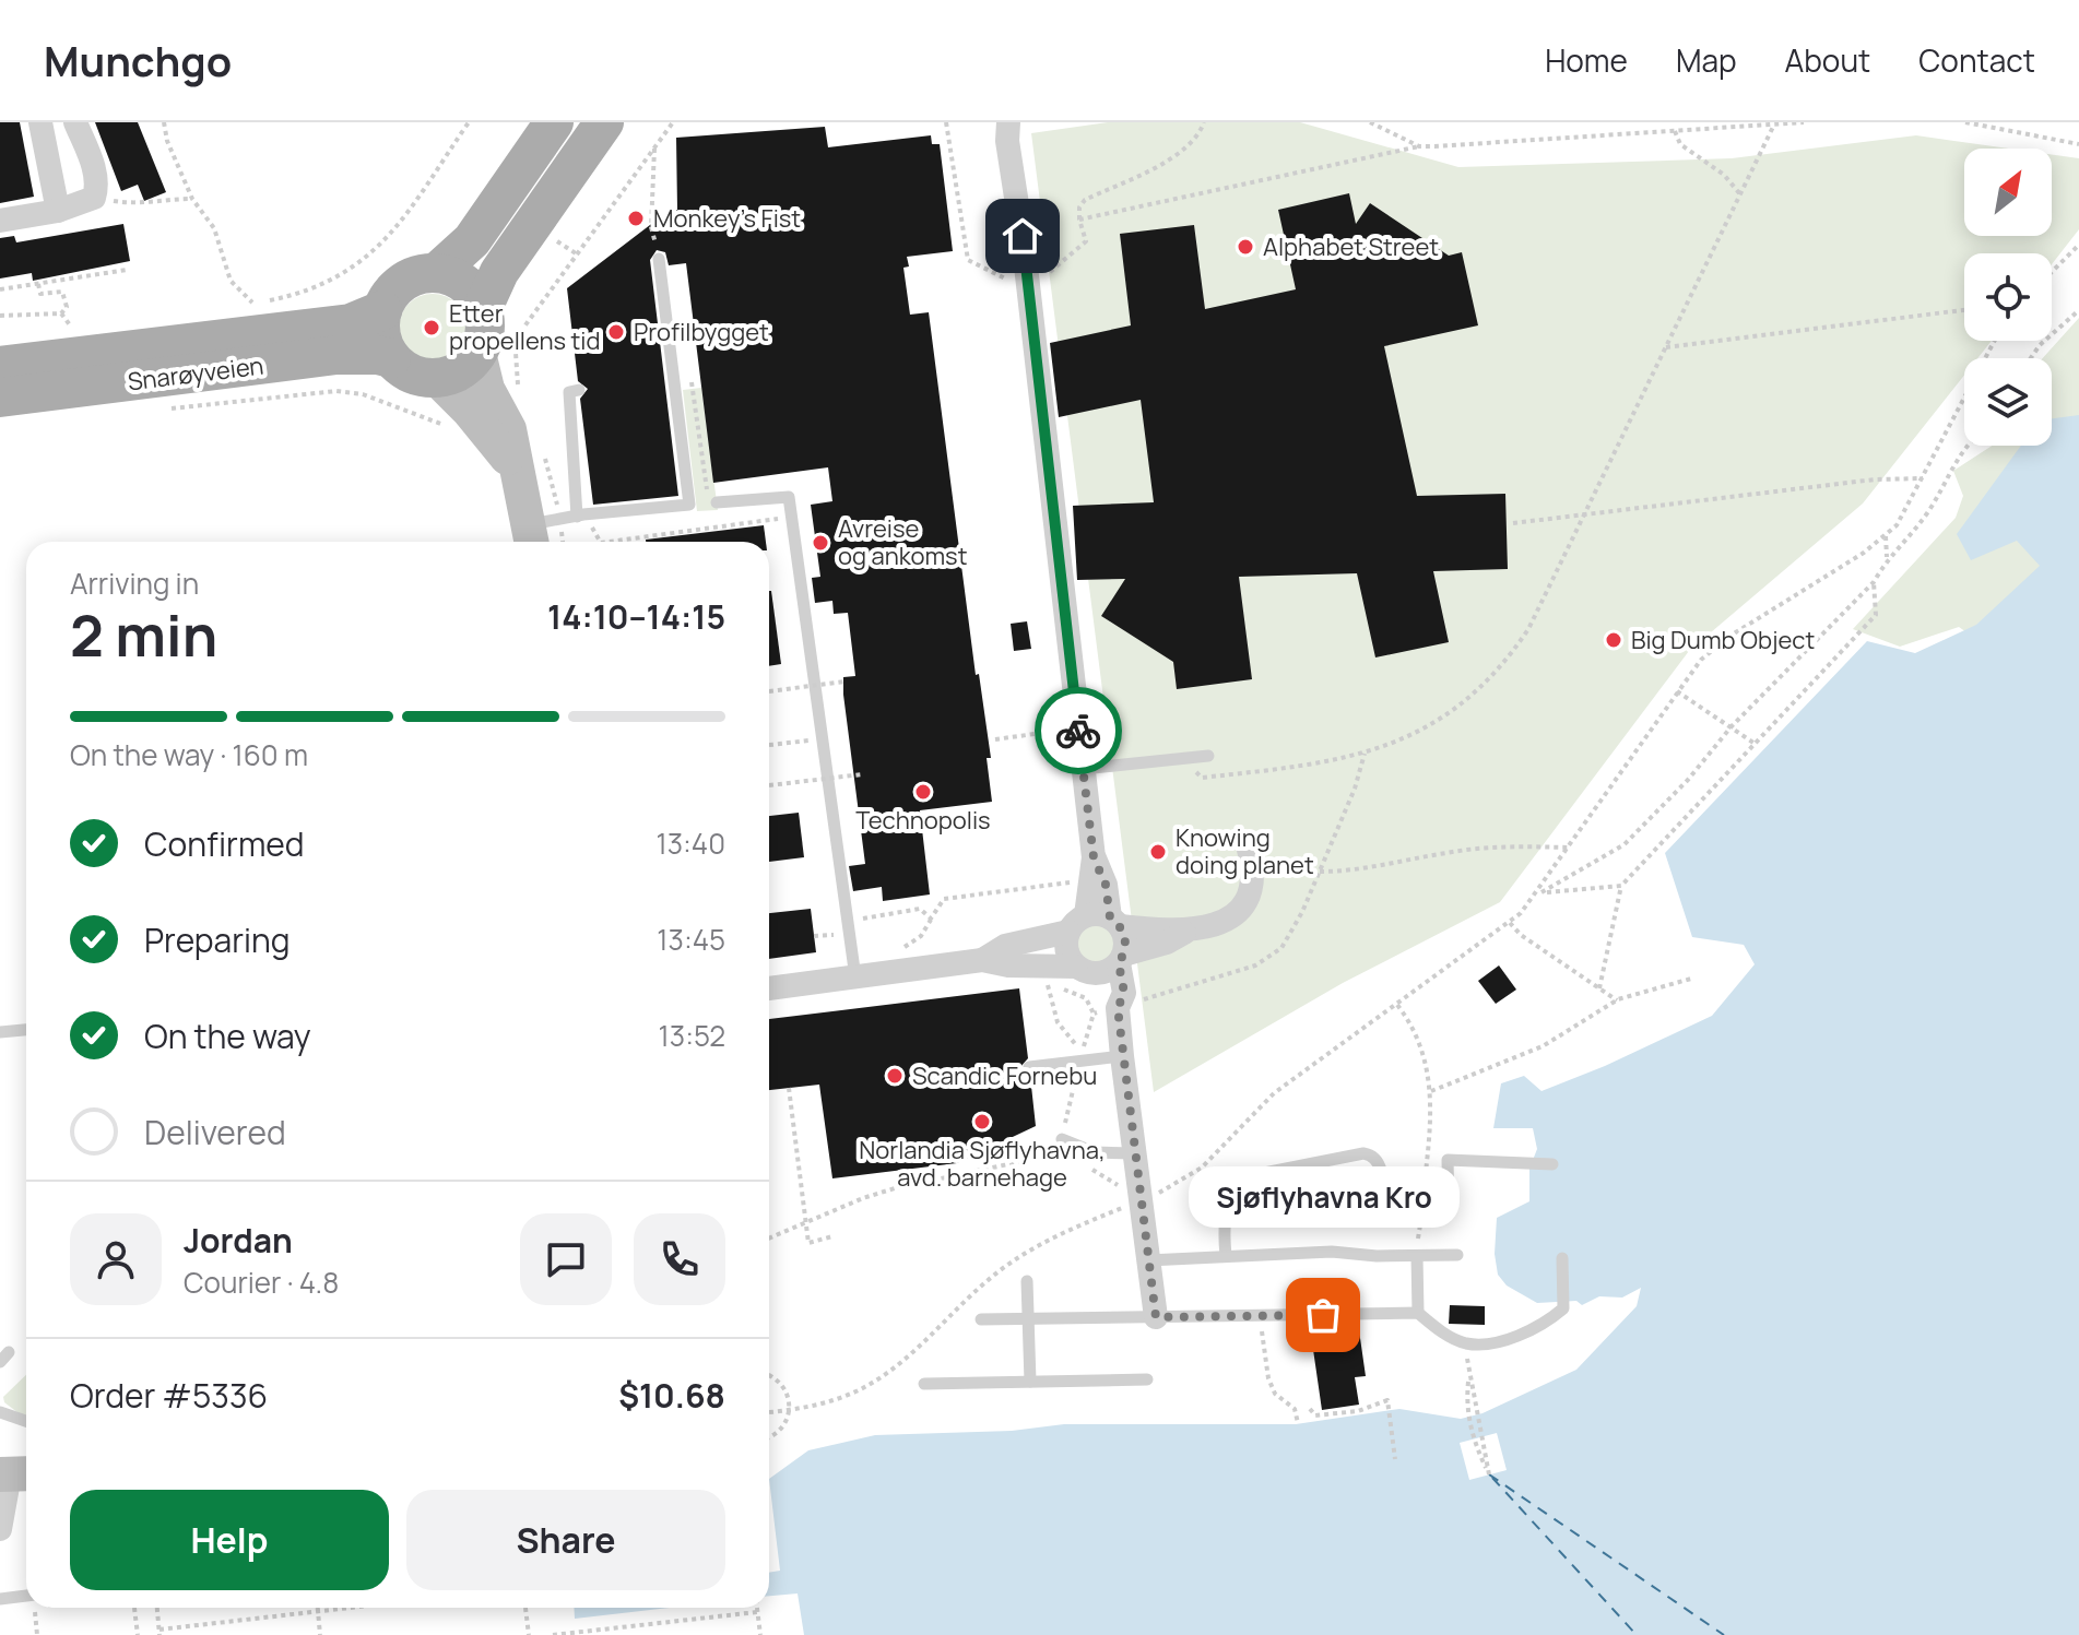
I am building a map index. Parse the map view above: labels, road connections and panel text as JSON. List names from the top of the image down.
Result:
{
  "streets": {
    "main road": ["Snarøyveien"]
  },
  "places": [
    "Monkey’s Fist",
    "Alphabet Street",
    "Etter propellens tid",
    "Profilbygget",
    "Avreise og ankomst",
    "Big Dumb Object",
    "Technopolis",
    "Knowing doing planet",
    "Scandic Fornebu",
    "Norlandia Sjøflyhavna, avd. barnehage",
    "Sjøflyhavna Kro"
  ],
  "north": "top right",
  "page": {
    "header": "Munchgo",
    "nav": [
      "Home",
      "Map",
      "About",
      "Contact"
    ],
    "heading": ["2 min", "Arriving in", "14:10–14:15"],
    "panel": [
      "Jordan",
      "Courier · 4.8",
      "Order #5336",
      "$10.68"
    ],
    "bar": "On the way · 160 m",
    "list": [
      ["Confirmed", "13:40"],
      ["Preparing", "13:45"],
      ["On the way", "13:52"],
      "Delivered"
    ],
    "bubble": "Sjøflyhavna Kro",
    "buttons": ["Help", "Share"]
  }
}
